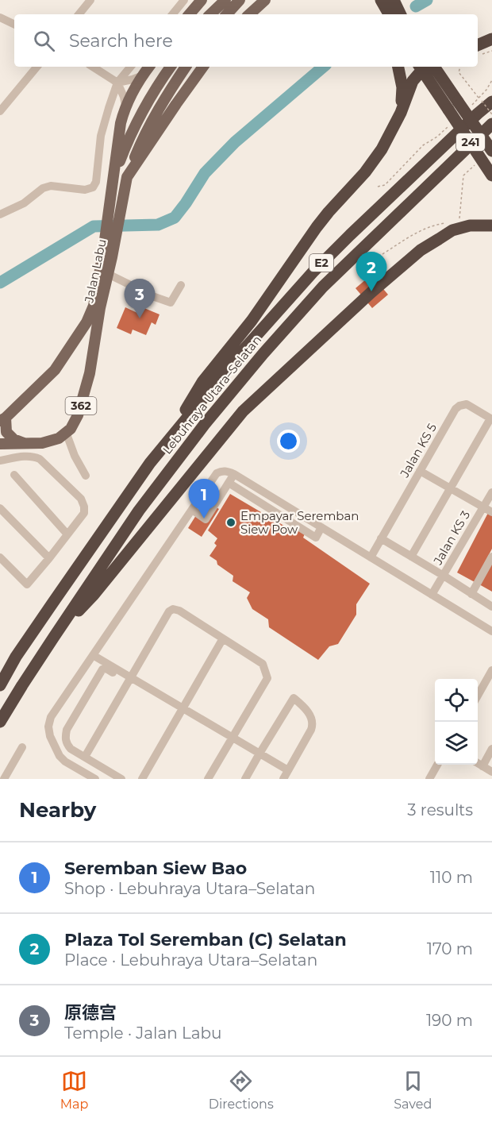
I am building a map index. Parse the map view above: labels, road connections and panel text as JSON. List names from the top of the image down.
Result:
{
  "streets": {
    "highway": ["241", "E2", "Lebuhraya Utara–Selatan"],
    "main road": ["Jalan Labu", "362"],
    "street": ["Jalan KS 5", "Jalan KS 3"]
  },
  "crossings": [
    ["Jalan Labu", "362"]
  ],
  "places": ["Empayar Seremban Siew Pow"],
  "page": {
    "search": "Search here",
    "pins": ["2", "3", "1"],
    "heading": ["Nearby", "3 results"],
    "list": [
      {
        "mark": "1",
        "name": "Seremban Siew Bao",
        "note": "Shop · Lebuhraya Utara–Selatan",
        "value": "110 m"
      },
      {
        "mark": "2",
        "name": "Plaza Tol Seremban (C) Selatan",
        "note": "Place · Lebuhraya Utara–Selatan",
        "value": "170 m"
      },
      {
        "mark": "3",
        "name": "原德宫",
        "note": "Temple · Jalan Labu",
        "value": "190 m"
      }
    ],
    "nav": ["Map", "Directions", "Saved"]
  }
}
